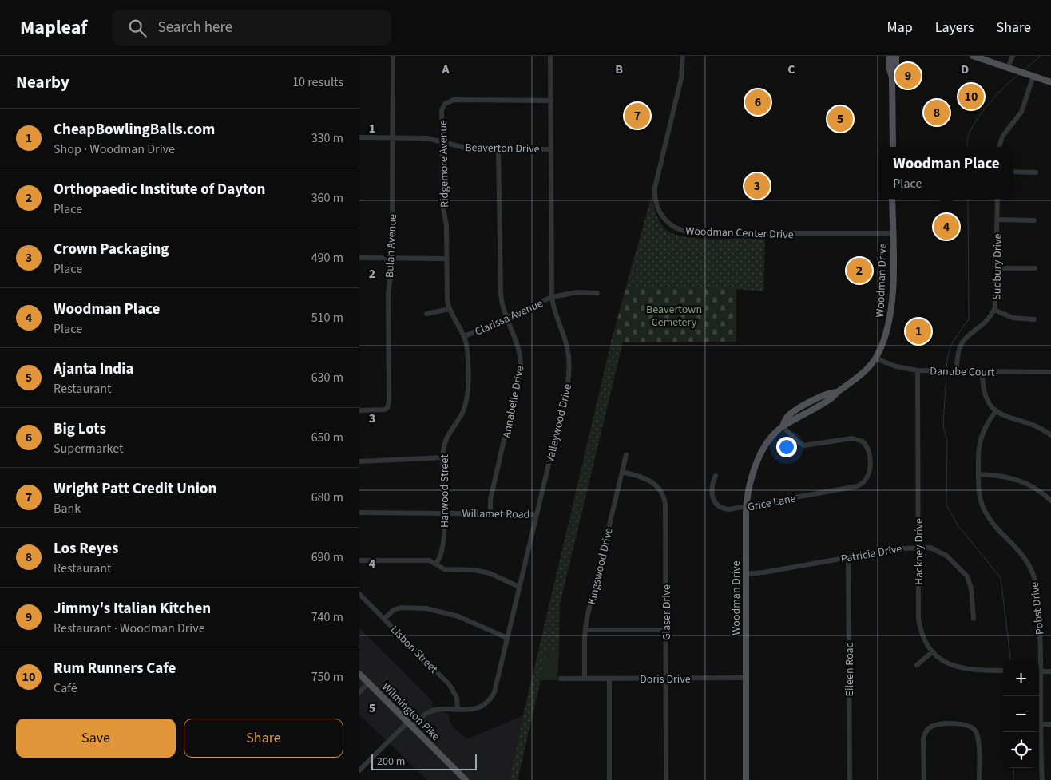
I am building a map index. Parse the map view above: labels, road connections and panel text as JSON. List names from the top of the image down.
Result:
{
  "streets": {
    "main road": ["Woodman Drive", "Wilmington Pike"],
    "street": [
      "Beaverton Drive",
      "Ridgemore Avenue",
      "Woodman Center Drive",
      "Bulah Avenue",
      "Sudbury Drive",
      "Clarissa Avenue",
      "Danube Court",
      "Annabelle Drive",
      "Valleywood Drive",
      "Harwood Street",
      "Grice Lane",
      "Willamet Road",
      "Hackney Drive",
      "Patricia Drive",
      "Kingswood Drive",
      "Pobst Drive",
      "Glaser Drive",
      "Lisbon Street",
      "Eileen Road",
      "Doris Drive"
    ]
  },
  "crossings": [
    ["Beaverton Drive", "Ridgemore Avenue"],
    ["Beaverton Drive", "Bulah Avenue"],
    ["Beaverton Drive", "Annabelle Drive"],
    ["Beaverton Drive", "Valleywood Drive"],
    ["Ridgemore Avenue", "Valleywood Drive"],
    ["Ridgemore Avenue", "Harwood Street"],
    ["Woodman Center Drive", "Woodman Drive"],
    ["Sudbury Drive", "Danube Court"],
    ["Woodman Drive", "Danube Court"],
    ["Woodman Drive", "Grice Lane"],
    ["Woodman Drive", "Patricia Drive"],
    ["Woodman Drive", "Doris Drive"],
    ["Clarissa Avenue", "Annabelle Drive"],
    ["Clarissa Avenue", "Valleywood Drive"],
    ["Clarissa Avenue", "Harwood Street"],
    ["Danube Court", "Hackney Drive"],
    ["Annabelle Drive", "Willamet Road"],
    ["Valleywood Drive", "Willamet Road"],
    ["Valleywood Drive", "Lisbon Street"],
    ["Valleywood Drive", "Wilmington Pike"],
    ["Harwood Street", "Willamet Road"],
    ["Hackney Drive", "Patricia Drive"],
    ["Patricia Drive", "Eileen Road"],
    ["Kingswood Drive", "Glaser Drive"],
    ["Kingswood Drive", "Doris Drive"],
    ["Glaser Drive", "Doris Drive"]
  ],
  "parks": ["Beavertown Cemetery"],
  "scale_bar": "200 m",
  "page": {
    "header": "Mapleaf",
    "search": "Search here",
    "nav": ["Map", "Layers", "Share"],
    "heading": ["Nearby", "10 results"],
    "pins": [
      "9",
      "10",
      "6",
      "8",
      "7",
      "5",
      "3",
      "4",
      "2",
      "1"
    ],
    "list": [
      {
        "mark": "1",
        "name": "CheapBowlingBalls.com",
        "note": "Shop · Woodman Drive",
        "value": "330 m"
      },
      {
        "mark": "2",
        "name": "Orthopaedic Institute of Dayton",
        "note": "Place",
        "value": "360 m"
      },
      {
        "mark": "3",
        "name": "Crown Packaging",
        "note": "Place",
        "value": "490 m"
      },
      {
        "mark": "4",
        "name": "Woodman Place",
        "note": "Place",
        "value": "510 m"
      },
      {
        "mark": "5",
        "name": "Ajanta India",
        "note": "Restaurant",
        "value": "630 m"
      },
      {
        "mark": "6",
        "name": "Big Lots",
        "note": "Supermarket",
        "value": "650 m"
      },
      {
        "mark": "7",
        "name": "Wright Patt Credit Union",
        "note": "Bank",
        "value": "680 m"
      },
      {
        "mark": "8",
        "name": "Los Reyes",
        "note": "Restaurant",
        "value": "690 m"
      },
      {
        "mark": "9",
        "name": "Jimmy's Italian Kitchen",
        "note": "Restaurant · Woodman Drive",
        "value": "740 m"
      },
      {
        "mark": "10",
        "name": "Rum Runners Cafe",
        "note": "Café",
        "value": "750 m"
      }
    ],
    "popup": ["Woodman Place", "Place"],
    "map_buttons": ["+", "−"],
    "buttons": ["Save", "Share"],
    "scale": "200 m"
  },
  "grid": {
    "columns": [
      "A",
      "B",
      "C",
      "D"
    ],
    "rows": [
      "1",
      "2",
      "3",
      "4",
      "5"
    ]
  }
}
